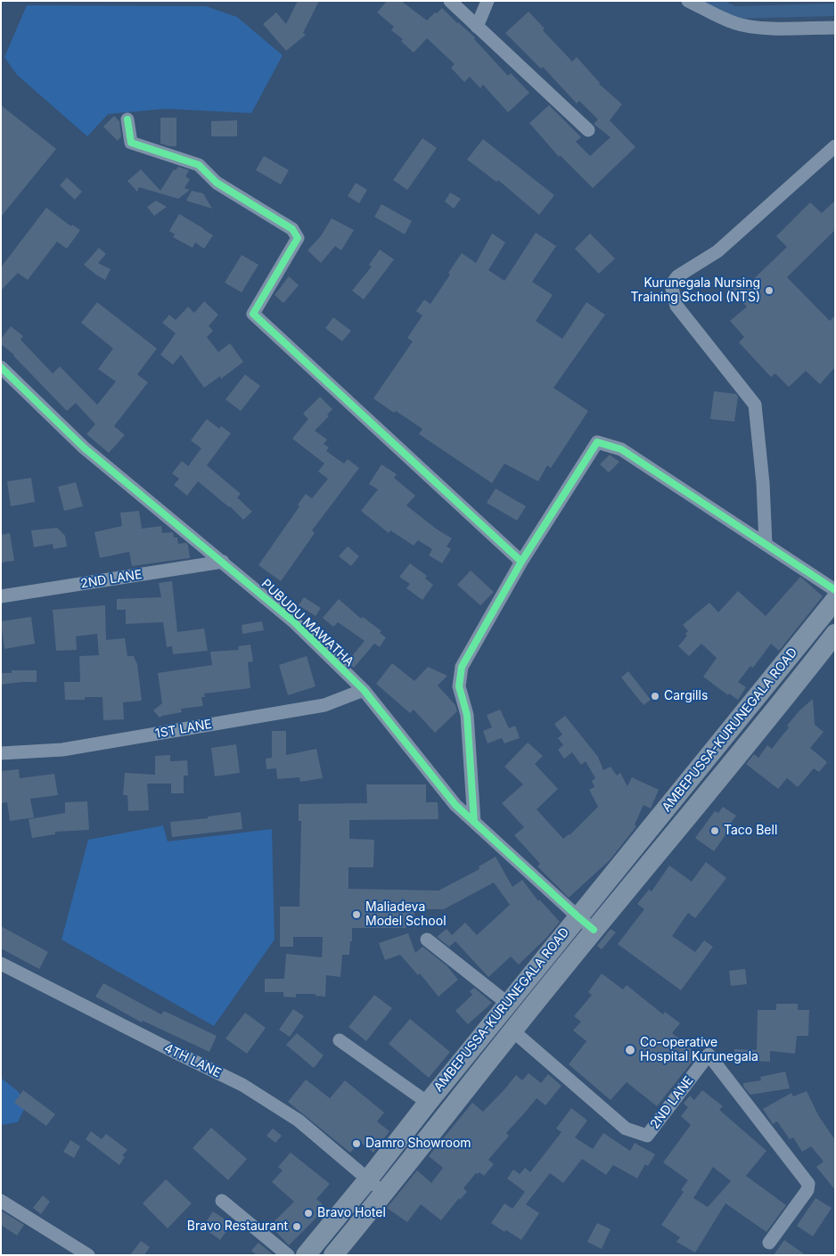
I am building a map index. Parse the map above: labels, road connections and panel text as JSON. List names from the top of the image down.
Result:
{
  "streets": {
    "highway": ["AMBEPUSSA-KURUNEGALA ROAD"],
    "street": [
      "2ND LANE",
      "PUBUDU MAWATHA",
      "1ST LANE",
      "4TH LANE"
    ]
  },
  "crossings": [
    ["2ND LANE", "PUBUDU MAWATHA"],
    ["2ND LANE", "AMBEPUSSA-KURUNEGALA ROAD"],
    ["PUBUDU MAWATHA", "1ST LANE"],
    ["PUBUDU MAWATHA", "AMBEPUSSA-KURUNEGALA ROAD"],
    ["AMBEPUSSA-KURUNEGALA ROAD", "4TH LANE"]
  ],
  "places": [
    "Kurunegala Nursing Training School (NTS)",
    "Cargills",
    "Taco Bell",
    "Maliadeva Model School",
    "Co-operative Hospital Kurunegala",
    "Damro Showroom",
    "Bravo Hotel",
    "Bravo Restaurant"
  ]
}
